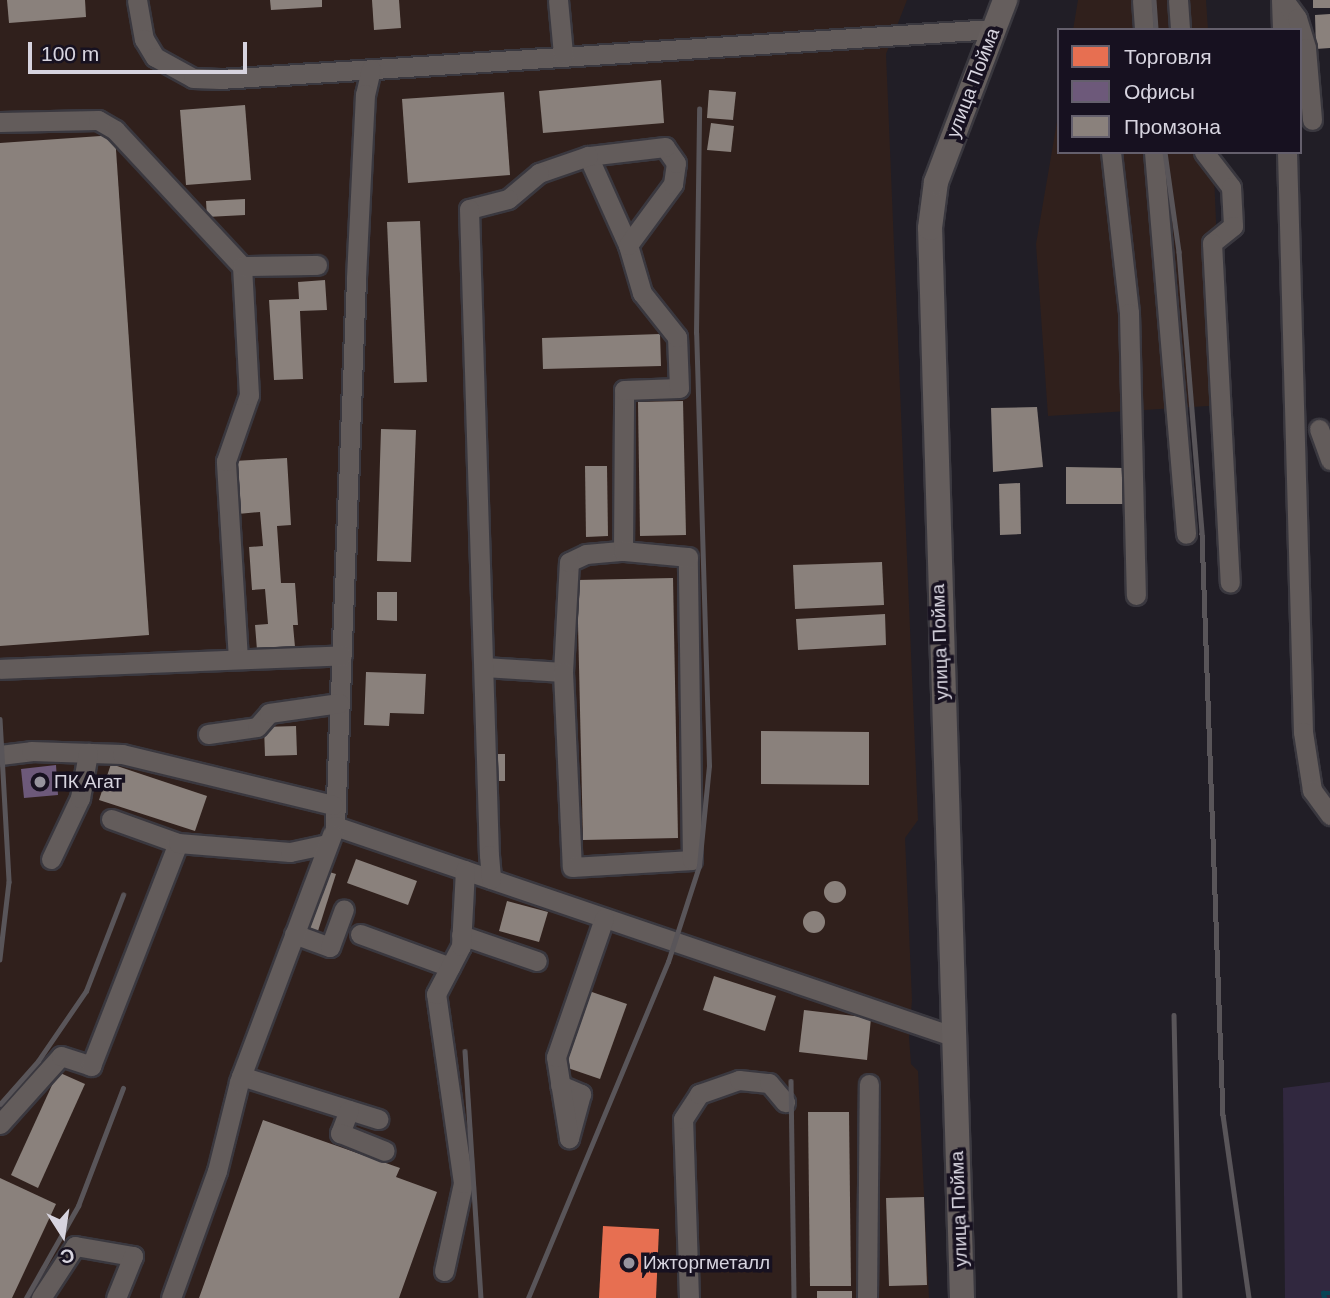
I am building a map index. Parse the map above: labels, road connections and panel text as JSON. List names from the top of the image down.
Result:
{
  "streets": {
    "main road": ["улица Пойма"]
  },
  "places": ["ПК Агат", "Ижторгметалл"],
  "legend": ["Торговля", "Офисы", "Промзона"],
  "scale_bar": "100 m",
  "north": "bottom"
}
